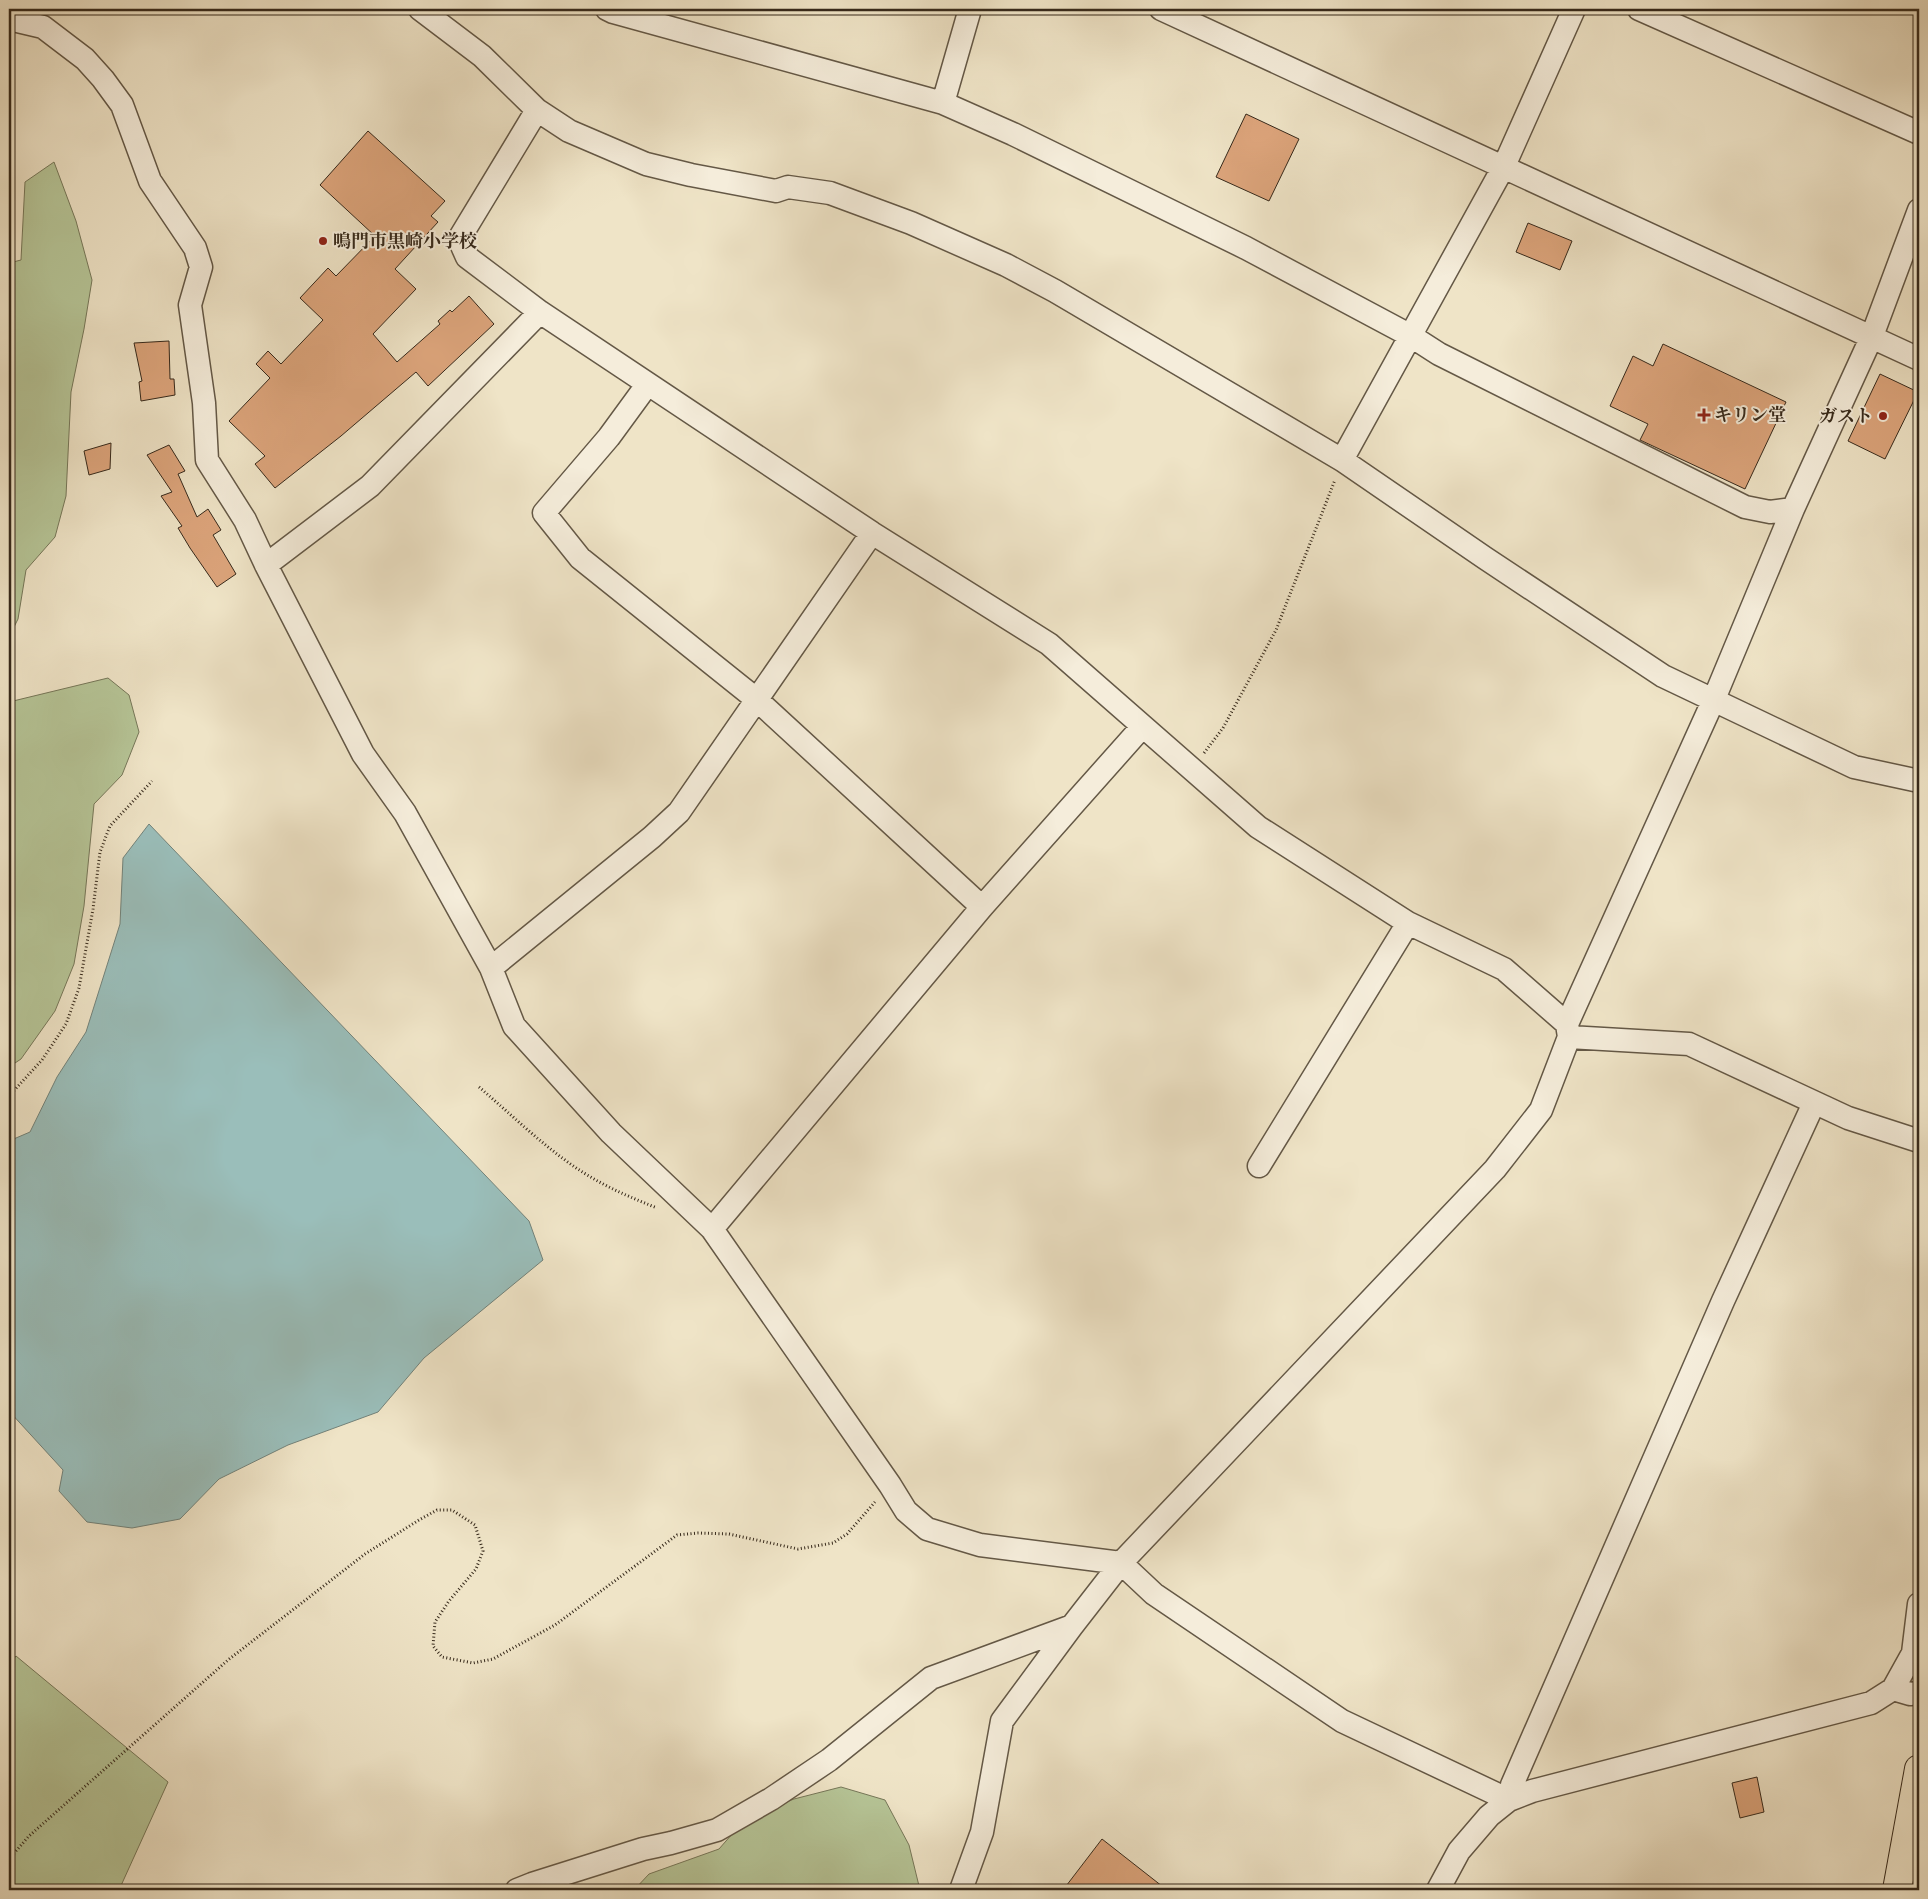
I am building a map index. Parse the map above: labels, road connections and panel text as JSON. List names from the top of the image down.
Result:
{
  "places": {
    "other": ["鳴門市黒崎小学校", "ガスト"],
    "health": ["キリン堂"]
  }
}
